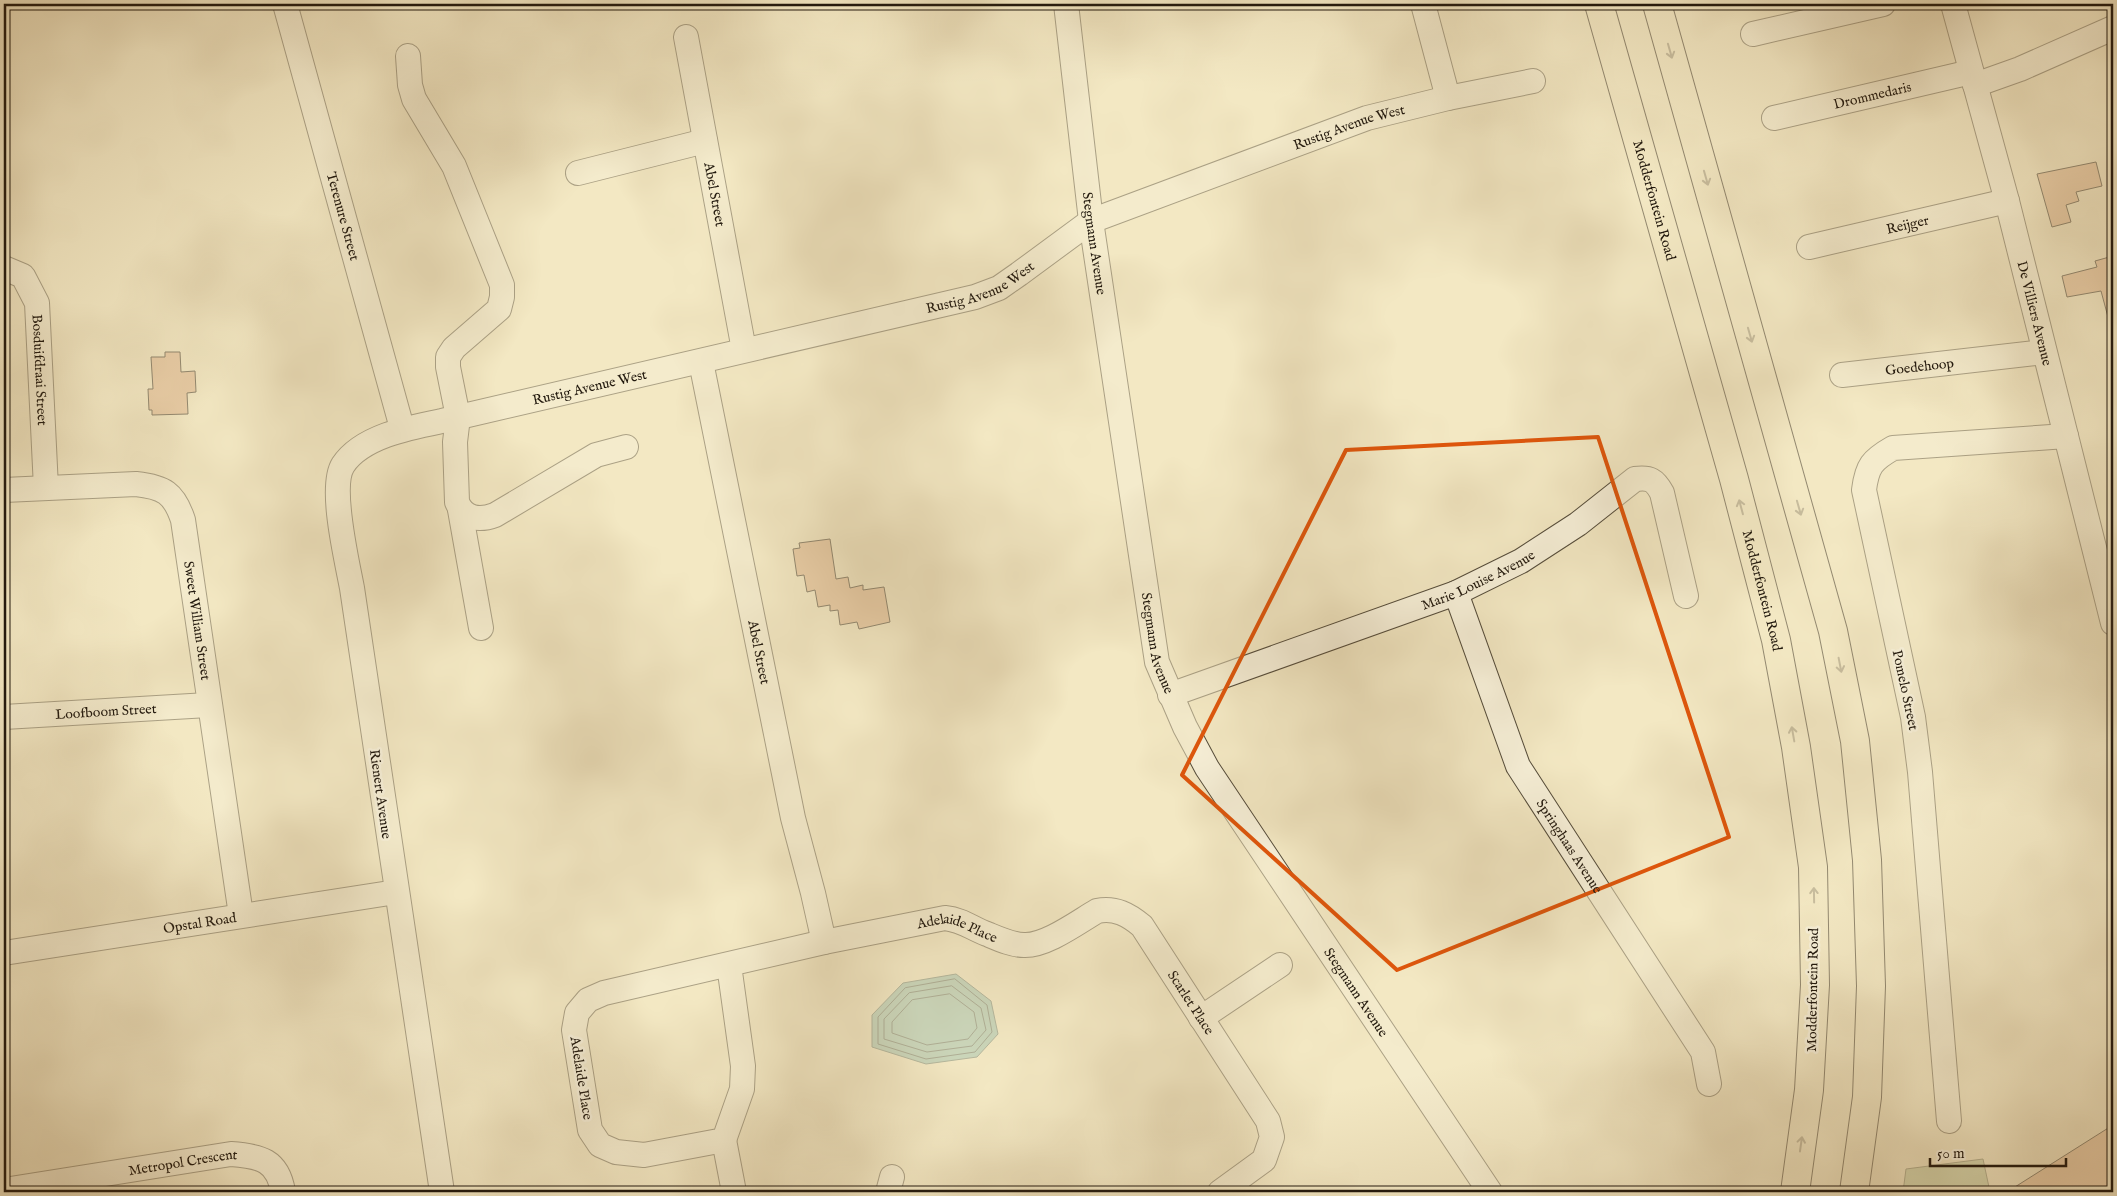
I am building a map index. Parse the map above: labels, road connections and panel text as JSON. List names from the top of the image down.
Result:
{
  "streets": {
    "main road": ["Modderfontein Road"],
    "street": [
      "Drommedaris",
      "Rustig Avenue West",
      "Abel Street",
      "Terenure Street",
      "Reijger",
      "Stegmann Avenue",
      "De Villiers Avenue",
      "Goedehoop",
      "Bosduifdraai Street",
      "Marie Louise Avenue",
      "Sweet William Street",
      "Pomelo Street",
      "Loofboom Street",
      "Rienert Avenue",
      "Springhaas Avenue",
      "Opstal Road",
      "Adelaide Place",
      "Scarlet Place",
      "Metropol Crescent"
    ]
  },
  "crossings": [
    ["Drommedaris", "De Villiers Avenue"],
    ["Rustig Avenue West", "Abel Street"],
    ["Rustig Avenue West", "Terenure Street"],
    ["Rustig Avenue West", "Stegmann Avenue"],
    ["Rustig Avenue West", "Rienert Avenue"],
    ["Abel Street", "Adelaide Place"],
    ["Terenure Street", "Rienert Avenue"],
    ["Reijger", "De Villiers Avenue"],
    ["Stegmann Avenue", "Marie Louise Avenue"],
    ["De Villiers Avenue", "Goedehoop"],
    ["De Villiers Avenue", "Pomelo Street"],
    ["Bosduifdraai Street", "Sweet William Street"],
    ["Marie Louise Avenue", "Springhaas Avenue"],
    ["Sweet William Street", "Loofboom Street"],
    ["Sweet William Street", "Opstal Road"],
    ["Rienert Avenue", "Opstal Road"],
    ["Adelaide Place", "Scarlet Place"]
  ],
  "scale_bar": "50 m"
}
